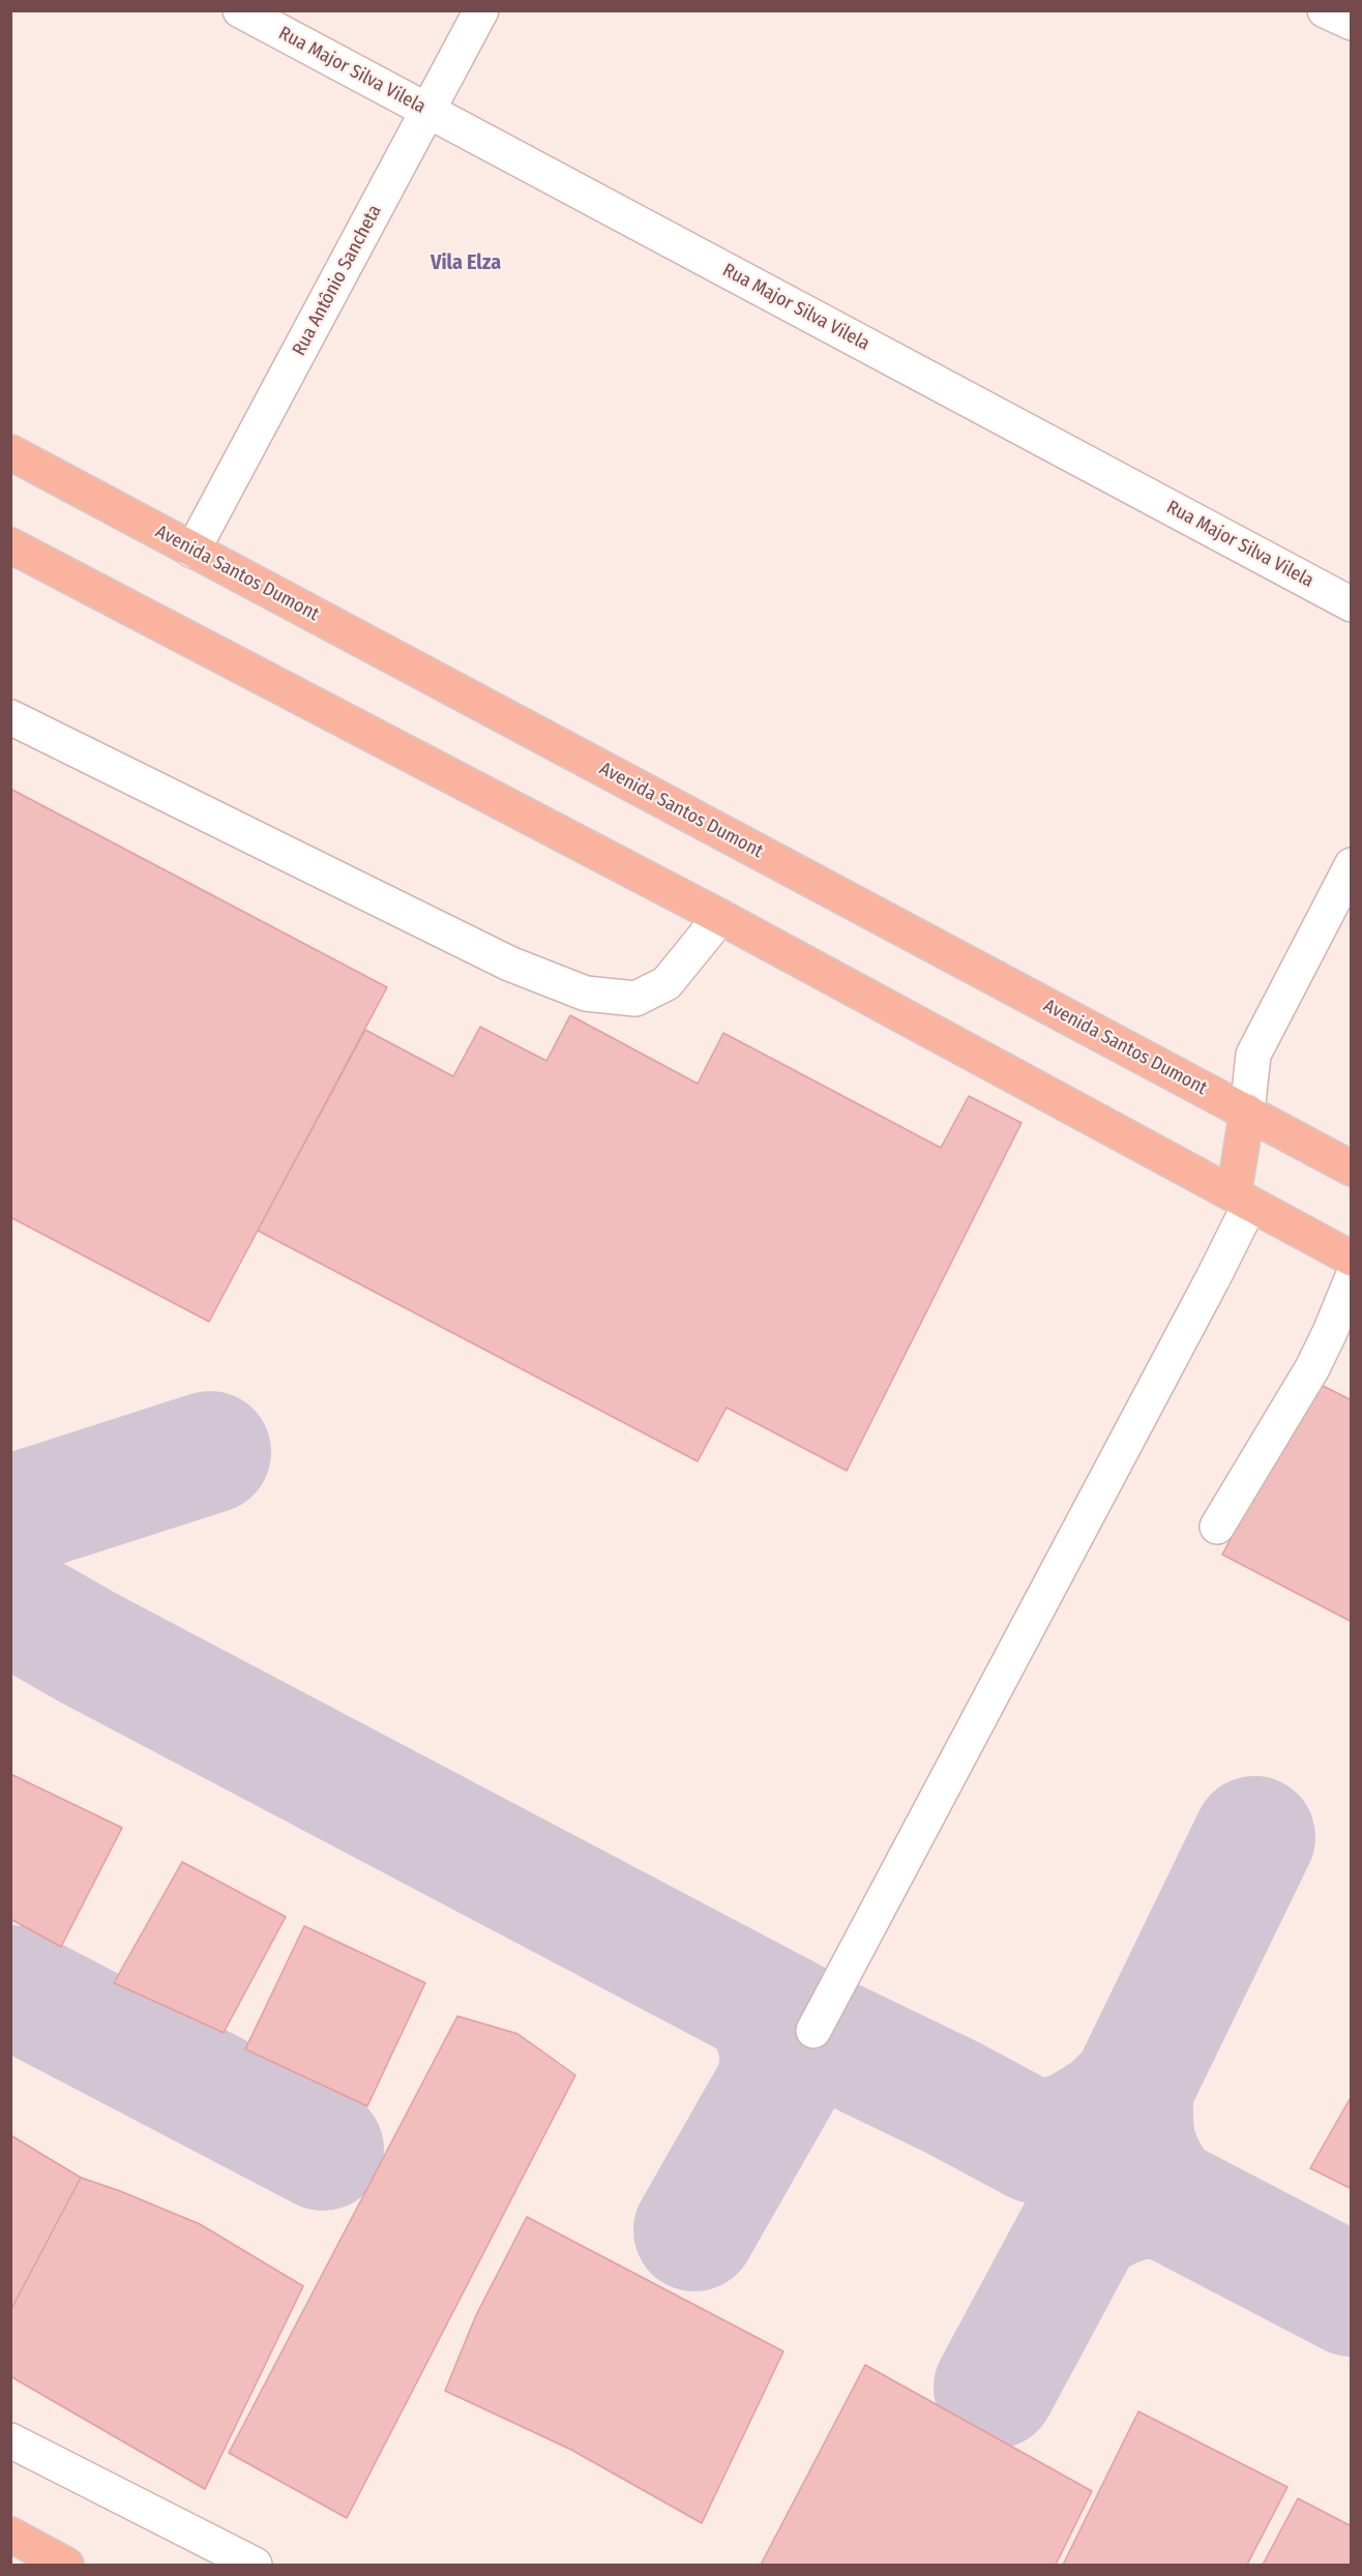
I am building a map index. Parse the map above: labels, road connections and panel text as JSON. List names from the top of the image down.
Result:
{
  "streets": {
    "main road": ["Avenida Santos Dumont"],
    "street": ["Rua Major Silva Vilela", "Rua Antônio Sancheta"]
  },
  "crossings": [
    ["Rua Major Silva Vilela", "Rua Antônio Sancheta"],
    ["Rua Antônio Sancheta", "Avenida Santos Dumont"]
  ],
  "districts": ["Vila Elza"]
}
